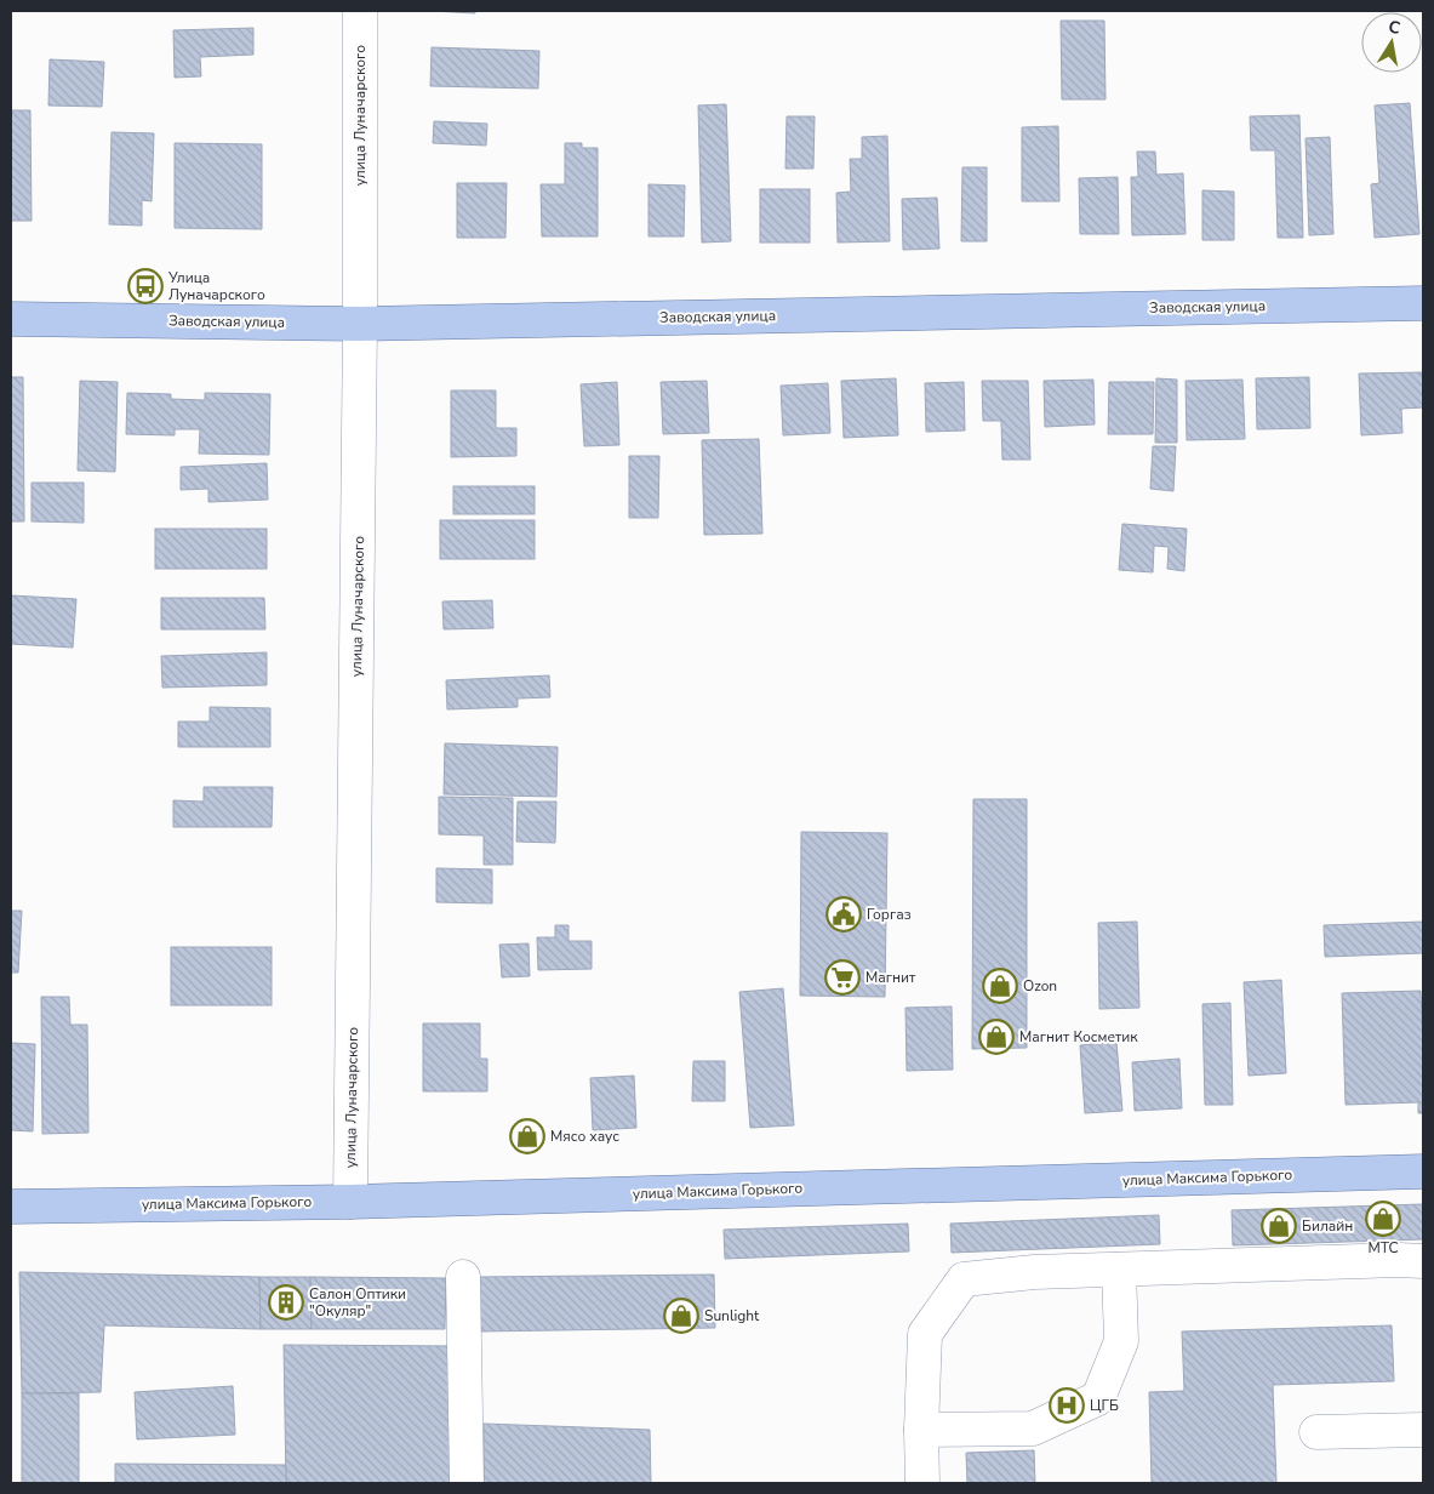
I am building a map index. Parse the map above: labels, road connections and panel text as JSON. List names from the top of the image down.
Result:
{
  "streets": {
    "main road": ["Заводская улица", "улица Максима Горького"],
    "street": ["улица Луначарского"]
  },
  "crossings": [
    ["улица Луначарского", "Заводская улица"],
    ["улица Луначарского", "улица Максима Горького"]
  ],
  "places": {
    "bus stop": ["Улица Луначарского"],
    "public building": ["Горгаз"],
    "supermarket": ["Магнит"],
    "shop": [
      "Ozon",
      "Магнит Косметик",
      "Мясо хаус",
      "МТС",
      "Билайн",
      "Sunlight"
    ],
    "building": ["Салон Оптики \"Окуляр\""],
    "hospital": ["ЦГБ"]
  },
  "north": "top"
}
